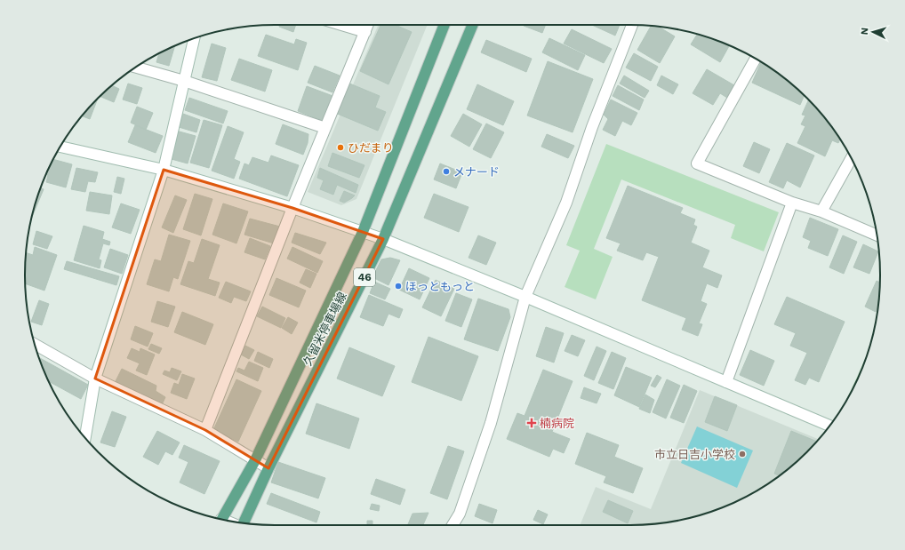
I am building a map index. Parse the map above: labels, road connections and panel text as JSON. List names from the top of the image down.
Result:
{
  "streets": {
    "main road": ["46", "久留米停車場線"]
  },
  "places": {
    "other": [
      "ひだまり",
      "メナード",
      "ほっともっと",
      "市立日吉小学校"
    ],
    "health": ["楠病院"]
  },
  "north": "left"
}
